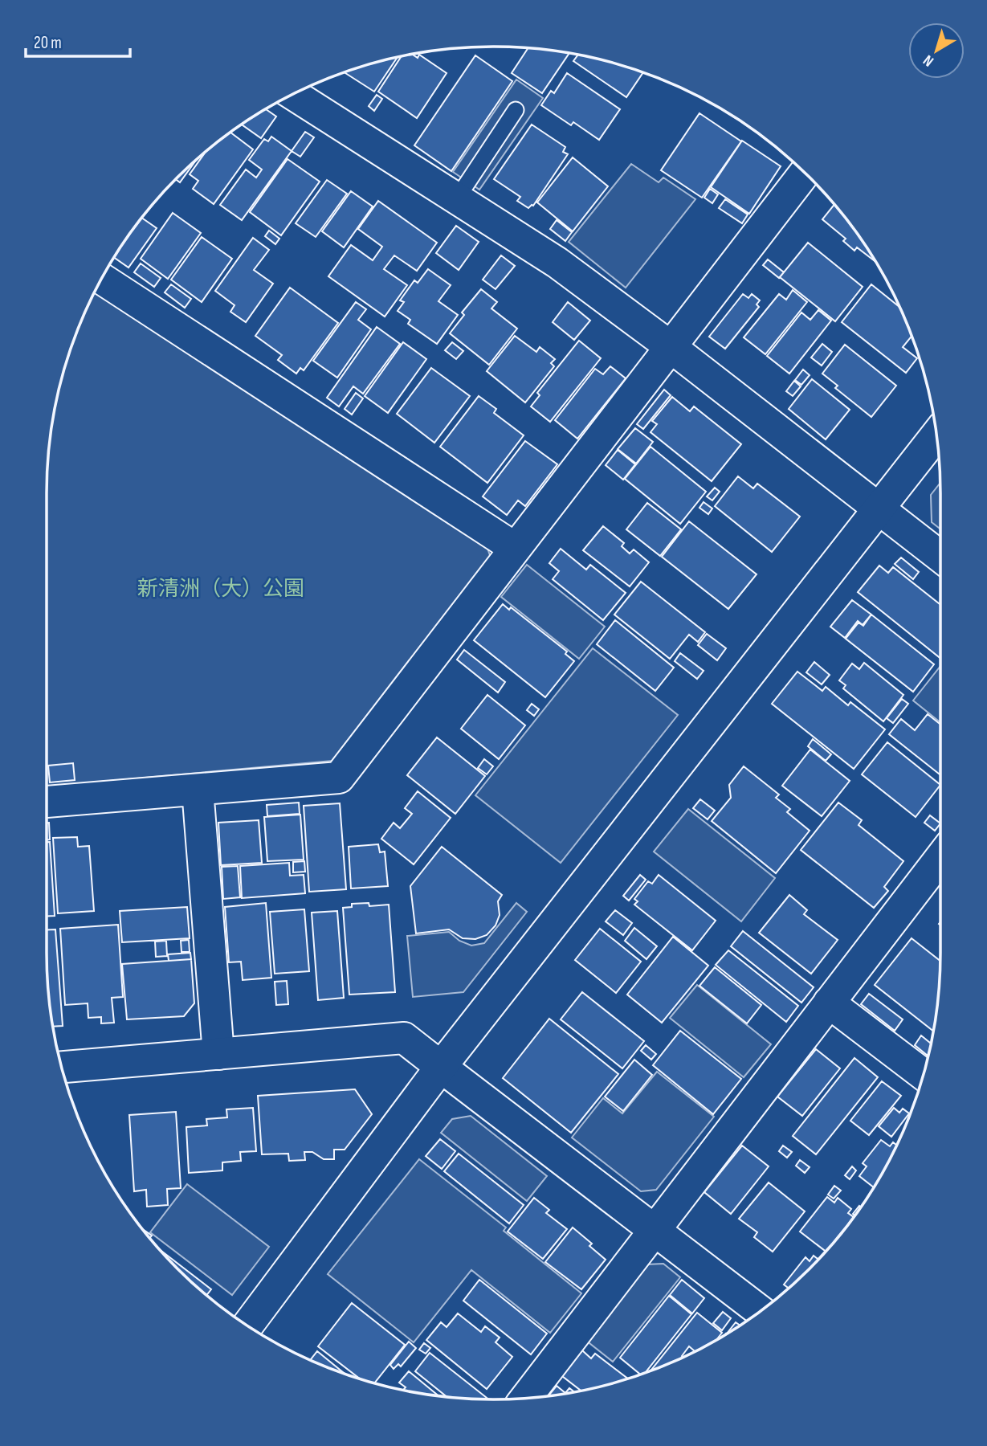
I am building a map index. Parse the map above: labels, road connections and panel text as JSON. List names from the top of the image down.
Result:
{
  "parks": ["新清洲（大）公園"],
  "scale_bar": "20 m",
  "north": "bottom left"
}
